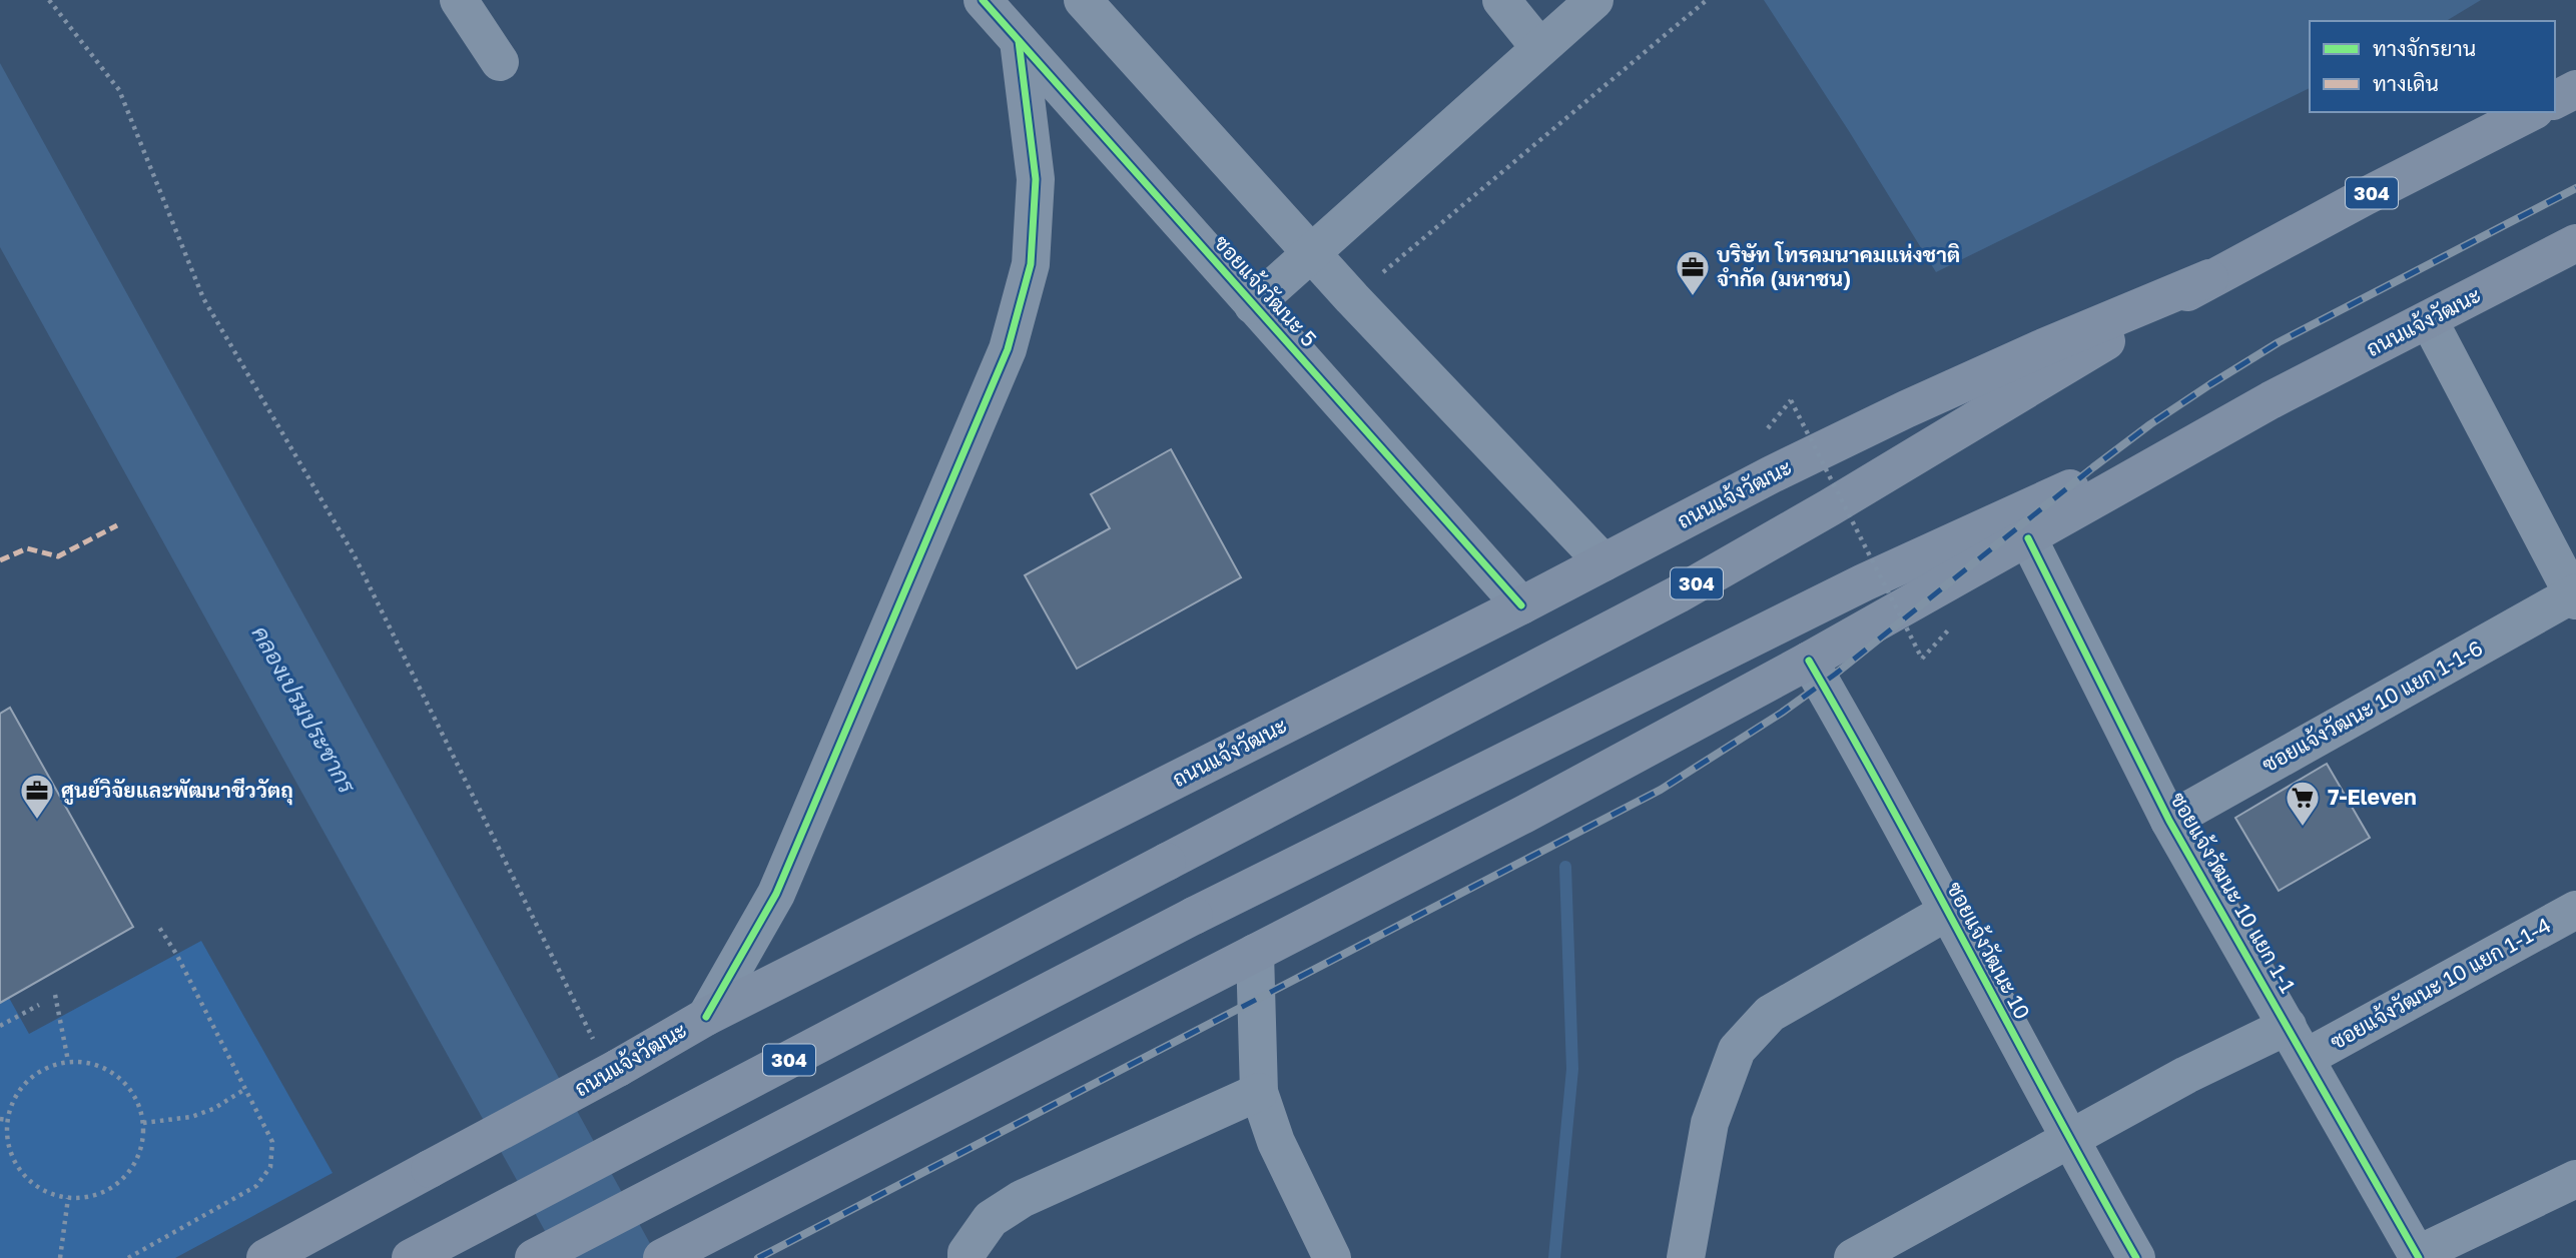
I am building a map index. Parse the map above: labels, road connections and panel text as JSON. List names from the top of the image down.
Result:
{
  "streets": {
    "main road": ["304", "ถนนแจ้งวัฒนะ"],
    "street": [
      "ซอยแจ้งวัฒนะ 5",
      "ซอยแจ้งวัฒนะ 10 แยก 1-1-6",
      "ซอยแจ้งวัฒนะ 10 แยก 1-1",
      "ซอยแจ้งวัฒนะ 10",
      "ซอยแจ้งวัฒนะ 10 แยก 1-1-4"
    ]
  },
  "crossings": [
    ["ซอยแจ้งวัฒนะ 5", "ถนนแจ้งวัฒนะ"],
    ["ถนนแจ้งวัฒนะ", "ซอยแจ้งวัฒนะ 10 แยก 1-1"],
    ["ถนนแจ้งวัฒนะ", "ซอยแจ้งวัฒนะ 10"],
    ["ซอยแจ้งวัฒนะ 10 แยก 1-1-6", "ซอยแจ้งวัฒนะ 10 แยก 1-1"],
    ["ซอยแจ้งวัฒนะ 10 แยก 1-1", "ซอยแจ้งวัฒนะ 10 แยก 1-1-4"],
    ["ซอยแจ้งวัฒนะ 10", "ซอยแจ้งวัฒนะ 10 แยก 1-1-4"]
  ],
  "water": ["คลองเปรมประชากร"],
  "places": {
    "office": ["บริษัท โทรคมนาคมแห่งชาติ จำกัด (มหาชน)", "ศูนย์วิจัยและพัฒนาชีววัตถุ"],
    "supermarket": ["7-Eleven"]
  },
  "legend": ["ทางจักรยาน", "ทางเดิน"]
}
